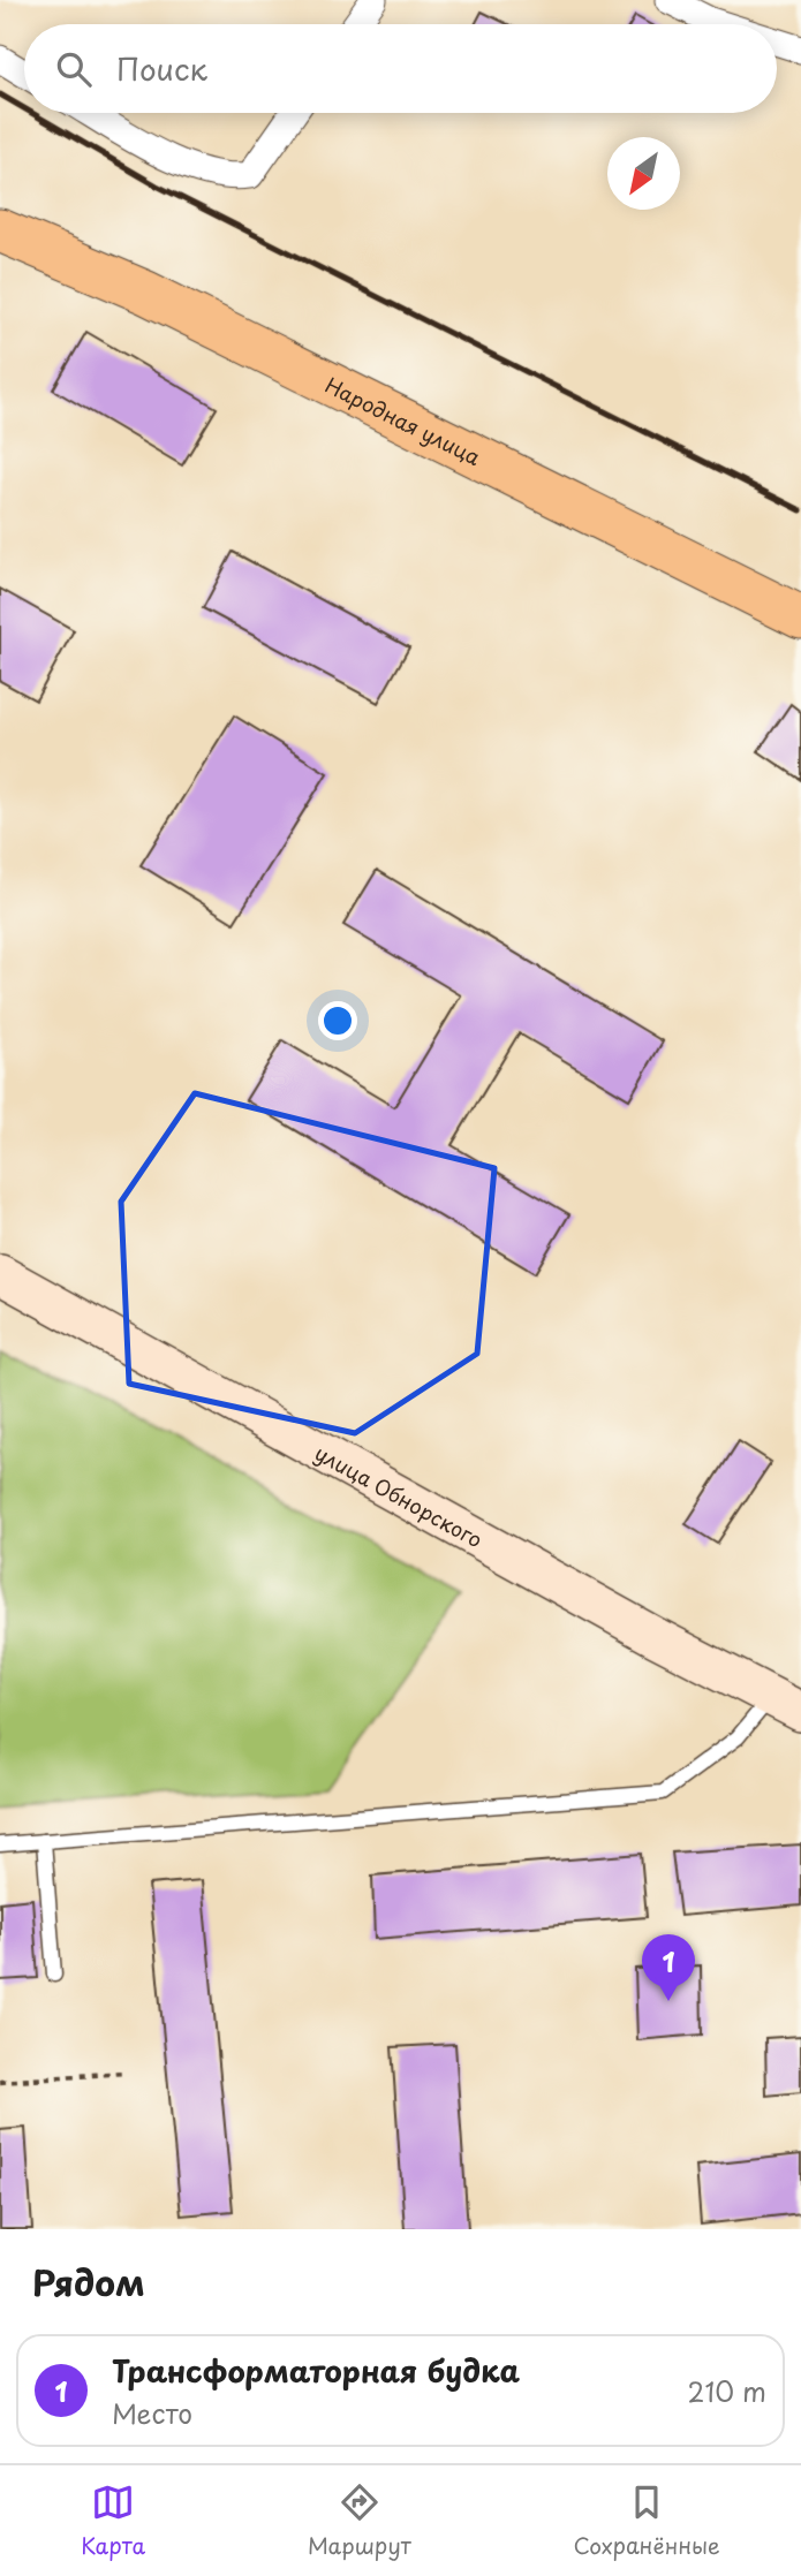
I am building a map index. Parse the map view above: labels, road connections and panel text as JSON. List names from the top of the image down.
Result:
{
  "streets": {
    "main road": ["Народная улица", "улица Обнорского"]
  },
  "north": "bottom left",
  "page": {
    "search": "Поиск",
    "pins": "1",
    "heading": "Рядом",
    "list": [
      {
        "mark": "1",
        "name": "Трансформаторная будка",
        "note": "Место",
        "value": "210 m"
      }
    ],
    "nav": ["Карта", "Маршрут", "Сохранённые"]
  }
}
